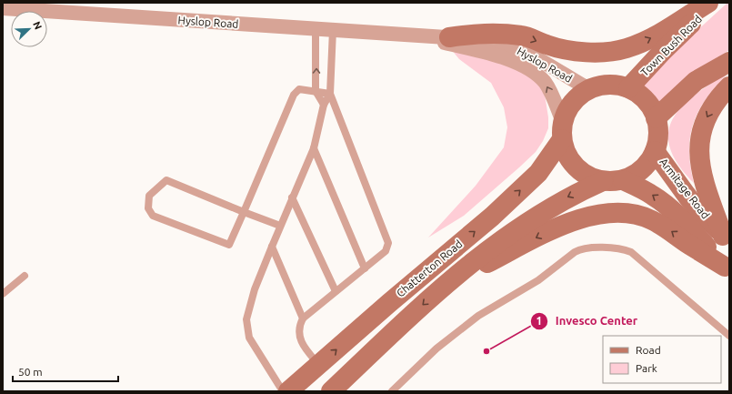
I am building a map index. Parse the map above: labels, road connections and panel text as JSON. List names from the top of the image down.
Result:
{
  "streets": {
    "street": [
      "Hyslop Road",
      "Town Bush Road",
      "Armitage Road",
      "Chatterton Road"
    ]
  },
  "crossings": [
    ["Hyslop Road", "Town Bush Road"],
    ["Hyslop Road", "Armitage Road"],
    ["Hyslop Road", "Chatterton Road"],
    ["Town Bush Road", "Armitage Road"],
    ["Town Bush Road", "Chatterton Road"],
    ["Armitage Road", "Chatterton Road"]
  ],
  "places": ["Invesco Center"],
  "legend": ["Road", "Park"],
  "scale_bar": "50 m",
  "north": "top right"
}
